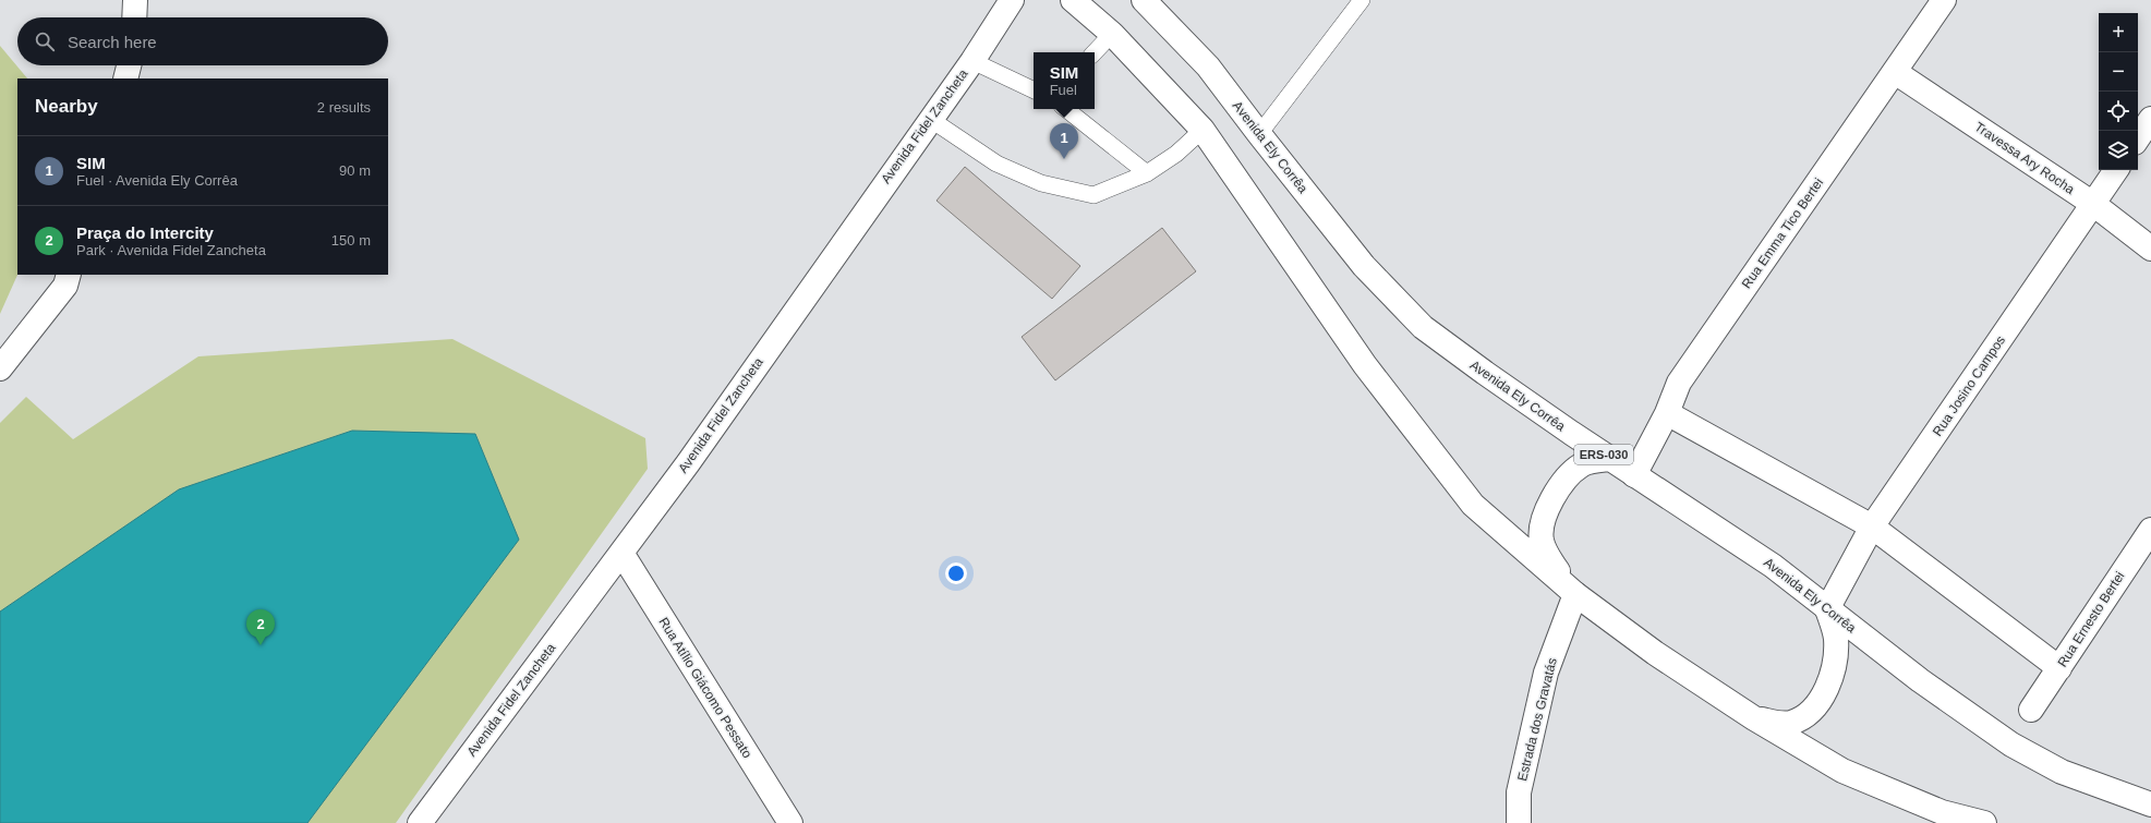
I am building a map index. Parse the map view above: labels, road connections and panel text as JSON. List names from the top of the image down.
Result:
{
  "streets": {
    "street": [
      "Avenida Fidel Zancheta",
      "Avenida Ely Corrêa",
      "Travessa Ary Rocha",
      "Rua Emma Tico Bertei",
      "Rua Josino Campos",
      "ERS-030",
      "Rua Ernesto Bertei",
      "Rua Atílio Giácomo Pessato",
      "Estrada dos Gravatás"
    ]
  },
  "crossings": [
    ["Avenida Fidel Zancheta", "Rua Atílio Giácomo Pessato"],
    ["Avenida Ely Corrêa", "Rua Emma Tico Bertei"],
    ["Avenida Ely Corrêa", "Rua Josino Campos"],
    ["Travessa Ary Rocha", "Rua Emma Tico Bertei"],
    ["Travessa Ary Rocha", "Rua Josino Campos"]
  ],
  "page": {
    "map_buttons": ["+", "−"],
    "search": "Search here",
    "popup": ["SIM", "Fuel"],
    "heading": ["Nearby", "2 results"],
    "pins": ["1", "2"],
    "list": [
      {
        "mark": "1",
        "name": "SIM",
        "note": "Fuel · Avenida Ely Corrêa",
        "value": "90 m"
      },
      {
        "mark": "2",
        "name": "Praça do Intercity",
        "note": "Park · Avenida Fidel Zancheta",
        "value": "150 m"
      }
    ]
  }
}
